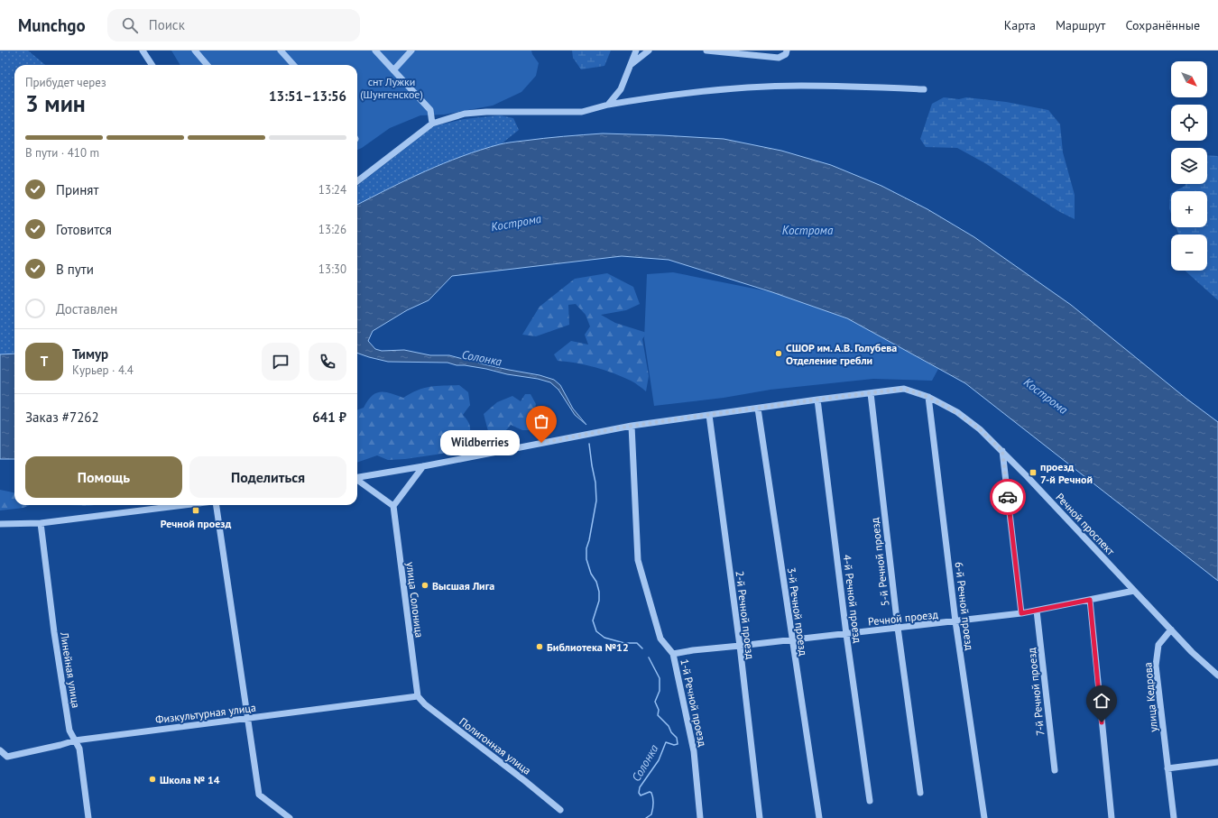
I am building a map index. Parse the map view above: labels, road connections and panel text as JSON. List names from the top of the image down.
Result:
{
  "streets": {
    "street": [
      "Речной проспект",
      "5-й Речной проезд",
      "4-й Речной проезд",
      "улица Солоница",
      "6-й Речной проезд",
      "3-й Речной проезд",
      "2-й Речной проезд",
      "Речной проезд",
      "Линейная улица",
      "7-й Речной проезд",
      "улица Кедрова",
      "1-й Речной проезд",
      "Физкультурная улица",
      "Полигонная улица"
    ]
  },
  "crossings": [
    ["Речной проспект", "5-й Речной проезд"],
    ["Речной проспект", "4-й Речной проезд"],
    ["Речной проспект", "6-й Речной проезд"],
    ["Речной проспект", "3-й Речной проезд"],
    ["Речной проспект", "2-й Речной проезд"],
    ["Речной проспект", "Речной проезд"],
    ["Речной проспект", "улица Кедрова"],
    ["Речной проспект", "1-й Речной проезд"],
    ["5-й Речной проезд", "Речной проезд"],
    ["4-й Речной проезд", "Речной проезд"],
    ["улица Солоница", "Физкультурная улица"],
    ["улица Солоница", "Полигонная улица"],
    ["6-й Речной проезд", "Речной проезд"],
    ["3-й Речной проезд", "Речной проезд"],
    ["2-й Речной проезд", "Речной проезд"],
    ["Речной проезд", "7-й Речной проезд"],
    ["Речной проезд", "1-й Речной проезд"],
    ["Линейная улица", "Физкультурная улица"],
    ["Физкультурная улица", "Полигонная улица"]
  ],
  "water": ["Кострома", "Солонка"],
  "parks": ["снт Лужки (Шунгенское)"],
  "places": {
    "other": [
      "СШОР им. А.В. Голубева Отделение гребли",
      "Wildberries",
      "Высшая Лига",
      "Библиотека №12",
      "Школа № 14"
    ],
    "transit": ["проезд 7-й Речной", "Речной проезд"]
  },
  "north": "bottom right",
  "page": {
    "header": "Munchgo",
    "search": "Поиск",
    "nav": ["Карта", "Маршрут", "Сохранённые"],
    "map_buttons": ["+", "−"],
    "heading": ["3 мин", "Прибудет через", "13:51–13:56"],
    "panel": [
      "Тимур",
      "Курьер · 4.4",
      "Заказ #7262",
      "641 ₽"
    ],
    "bar": "В пути · 410 m",
    "list": [
      ["Принят", "13:24"],
      ["Готовится", "13:26"],
      ["В пути", "13:30"],
      "Доставлен"
    ],
    "round": "Т",
    "bubble": "Wildberries",
    "buttons": ["Помощь", "Поделиться"]
  }
}
